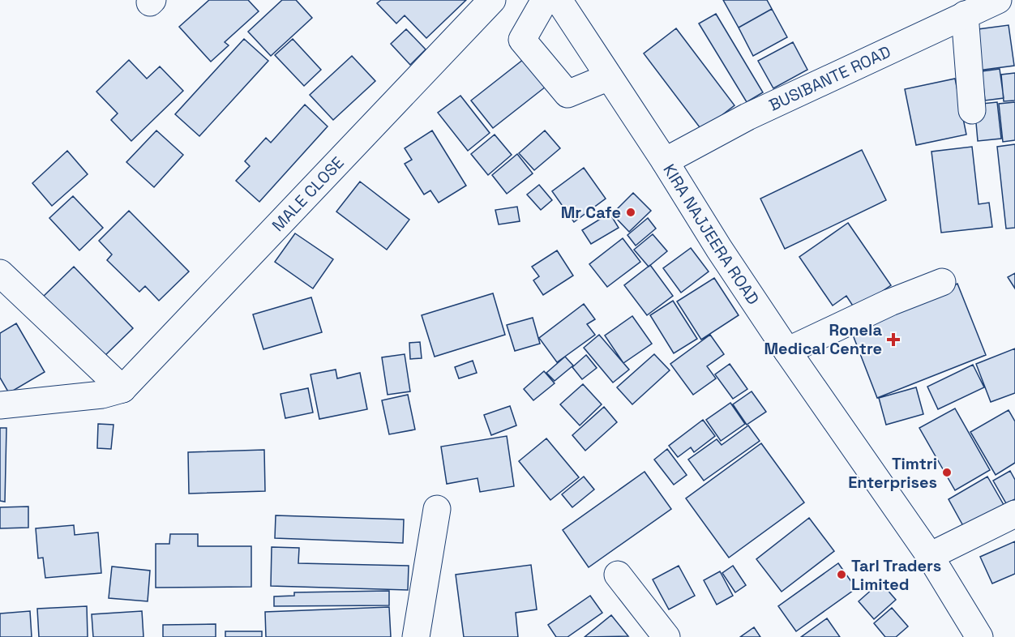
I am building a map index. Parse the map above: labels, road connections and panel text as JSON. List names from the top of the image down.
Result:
{
  "streets": {
    "street": ["BUSIBANTE ROAD", "MALE CLOSE", "KIRA NAJJEERA ROAD"]
  },
  "crossings": [
    ["BUSIBANTE ROAD", "KIRA NAJJEERA ROAD"]
  ],
  "places": {
    "other": ["Mr Cafe", "Timtri Enterprises", "Tarl Traders Limited"],
    "health": ["Ronela Medical Centre"]
  }
}
